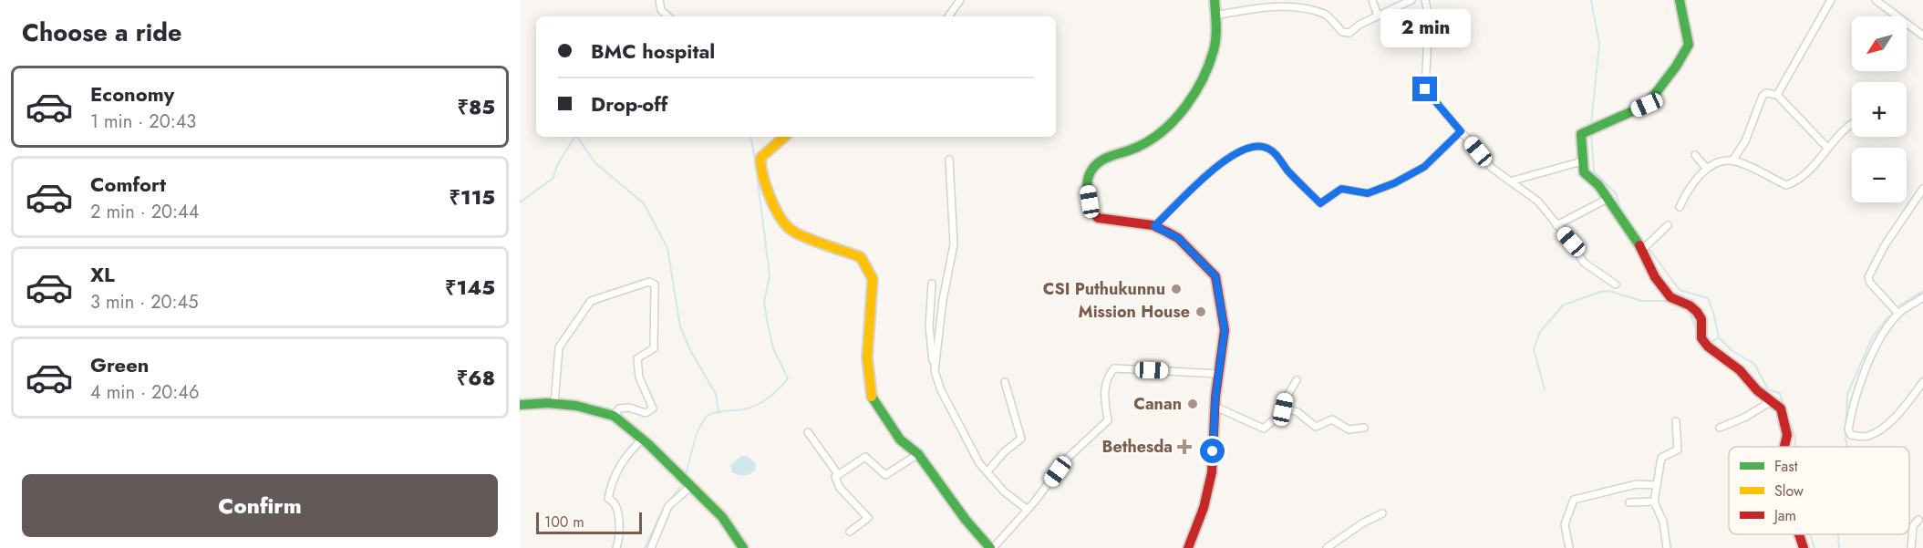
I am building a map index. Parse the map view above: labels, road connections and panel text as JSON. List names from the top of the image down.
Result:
{
  "places": {
    "other": ["CSI Puthukunnu", "Mission House", "Canan"],
    "health": ["Bethesda"]
  },
  "legend": ["Fast", "Slow", "Jam"],
  "scale_bar": "100 m",
  "north": "bottom left",
  "page": {
    "heading": "Choose a ride",
    "bubble": "2 min",
    "map_buttons": ["+", "−"],
    "banner": ["BMC hospital", "Drop-off"],
    "list": [
      {
        "name": "Economy",
        "note": "1 min · 20:43",
        "value": "₹85"
      },
      {
        "name": "Comfort",
        "note": "2 min · 20:44",
        "value": "₹115"
      },
      {
        "name": "XL",
        "note": "3 min · 20:45",
        "value": "₹145"
      },
      {
        "name": "Green",
        "note": "4 min · 20:46",
        "value": "₹68"
      }
    ],
    "buttons": "Confirm",
    "scale": "100 m"
  }
}
